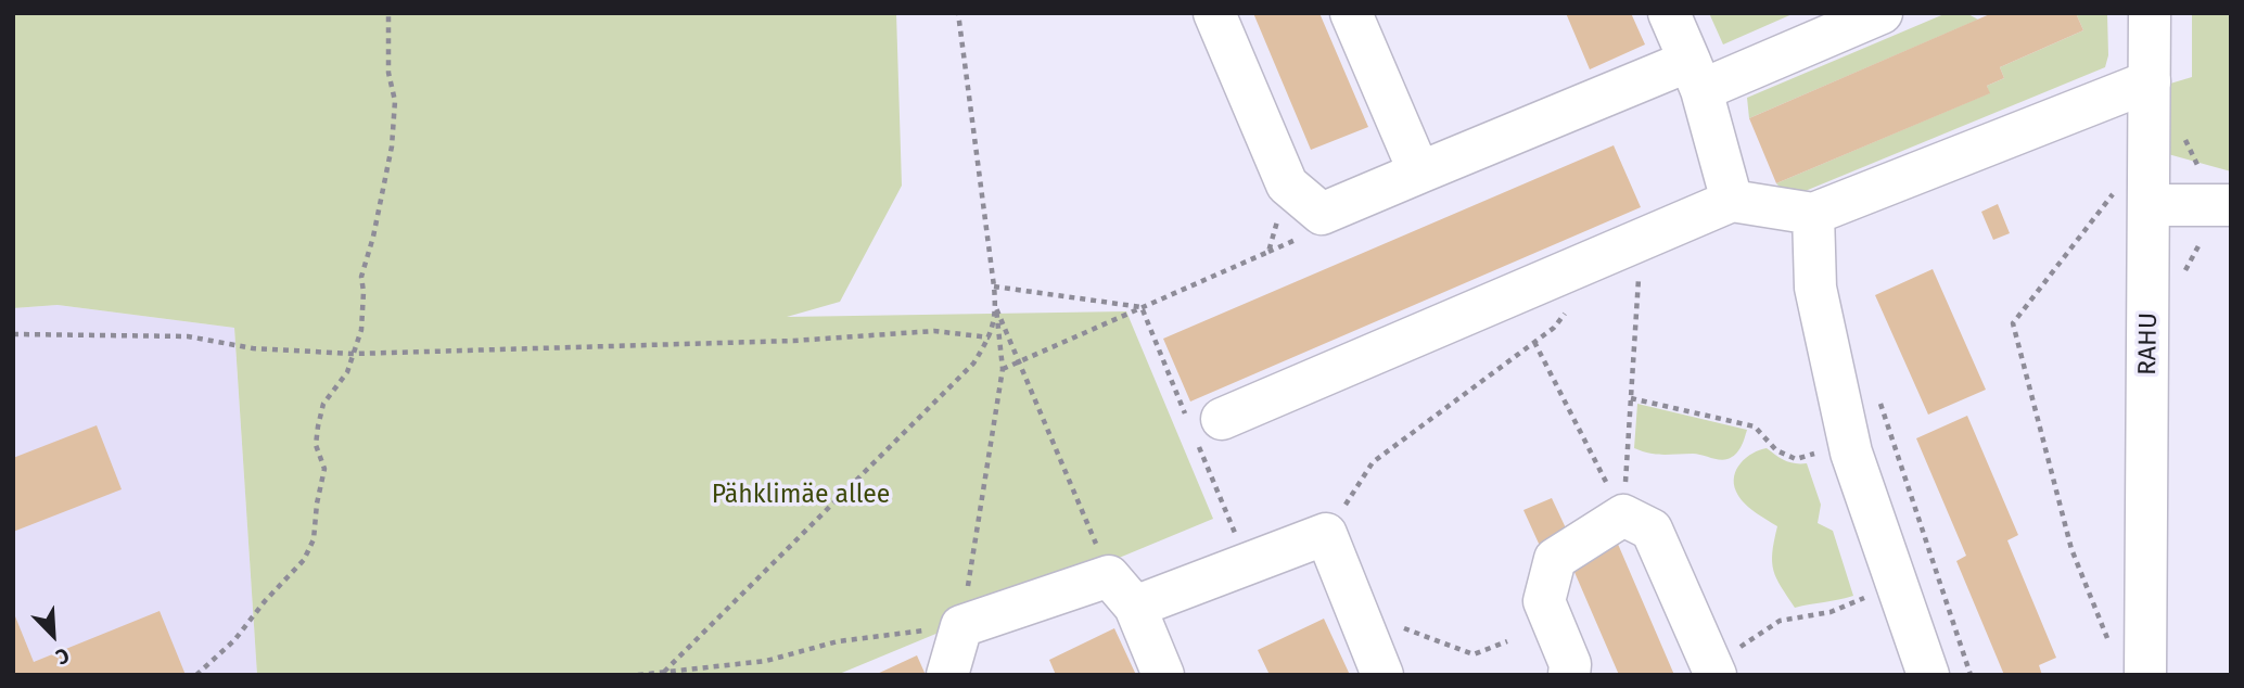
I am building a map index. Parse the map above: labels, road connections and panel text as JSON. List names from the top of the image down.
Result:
{
  "streets": {
    "main road": ["RAHU"]
  },
  "parks": ["Pähklimäe allee"],
  "north": "bottom right"
}
